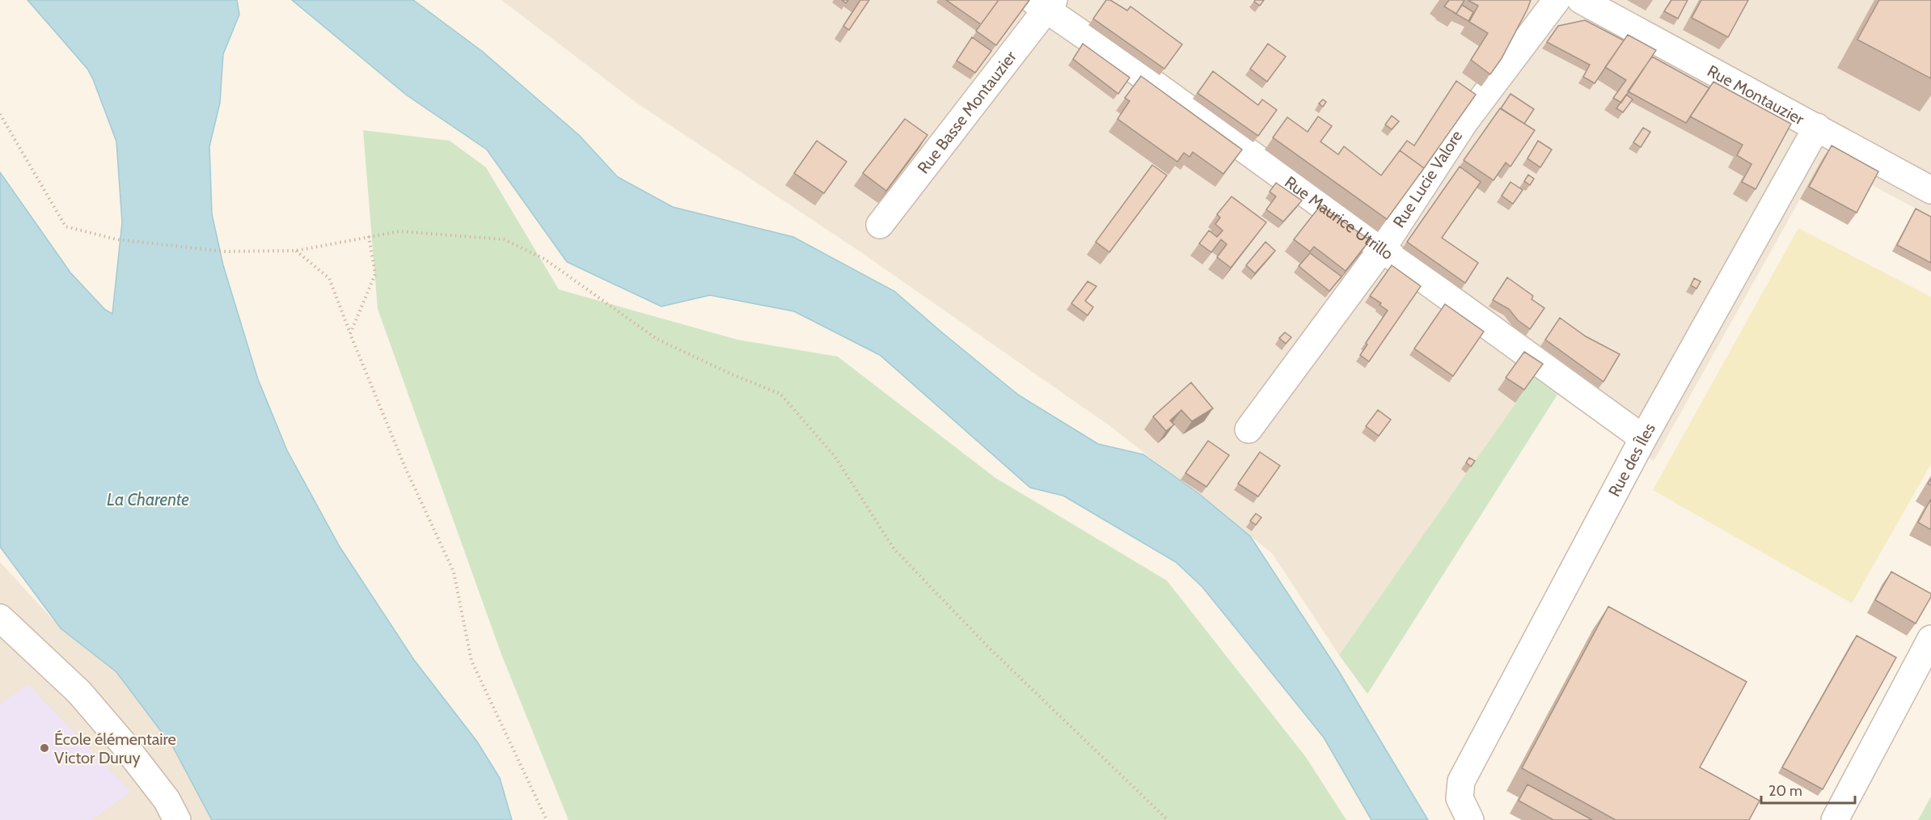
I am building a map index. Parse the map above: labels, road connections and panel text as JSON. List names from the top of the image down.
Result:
{
  "streets": {
    "street": [
      "Rue Montauzier",
      "Rue Basse Montauzier",
      "Rue Lucie Valore",
      "Rue Maurice Utrillo",
      "Rue des Îles"
    ]
  },
  "crossings": [
    ["Rue Montauzier", "Rue des Îles"],
    ["Rue Basse Montauzier", "Rue Maurice Utrillo"],
    ["Rue Lucie Valore", "Rue Maurice Utrillo"],
    ["Rue Maurice Utrillo", "Rue des Îles"]
  ],
  "water": ["La Charente"],
  "places": ["École élémentaire Victor Duruy"],
  "scale_bar": "20 m"
}
